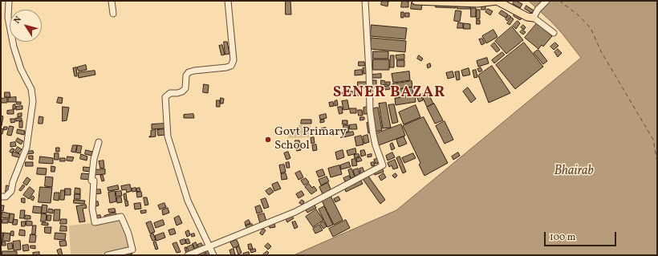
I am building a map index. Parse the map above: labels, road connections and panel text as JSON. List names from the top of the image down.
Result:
{
  "districts": ["SENER BAZAR"],
  "water": ["Bhairab"],
  "places": ["Govt Primary School"],
  "scale_bar": "100 m",
  "north": "top left"
}
